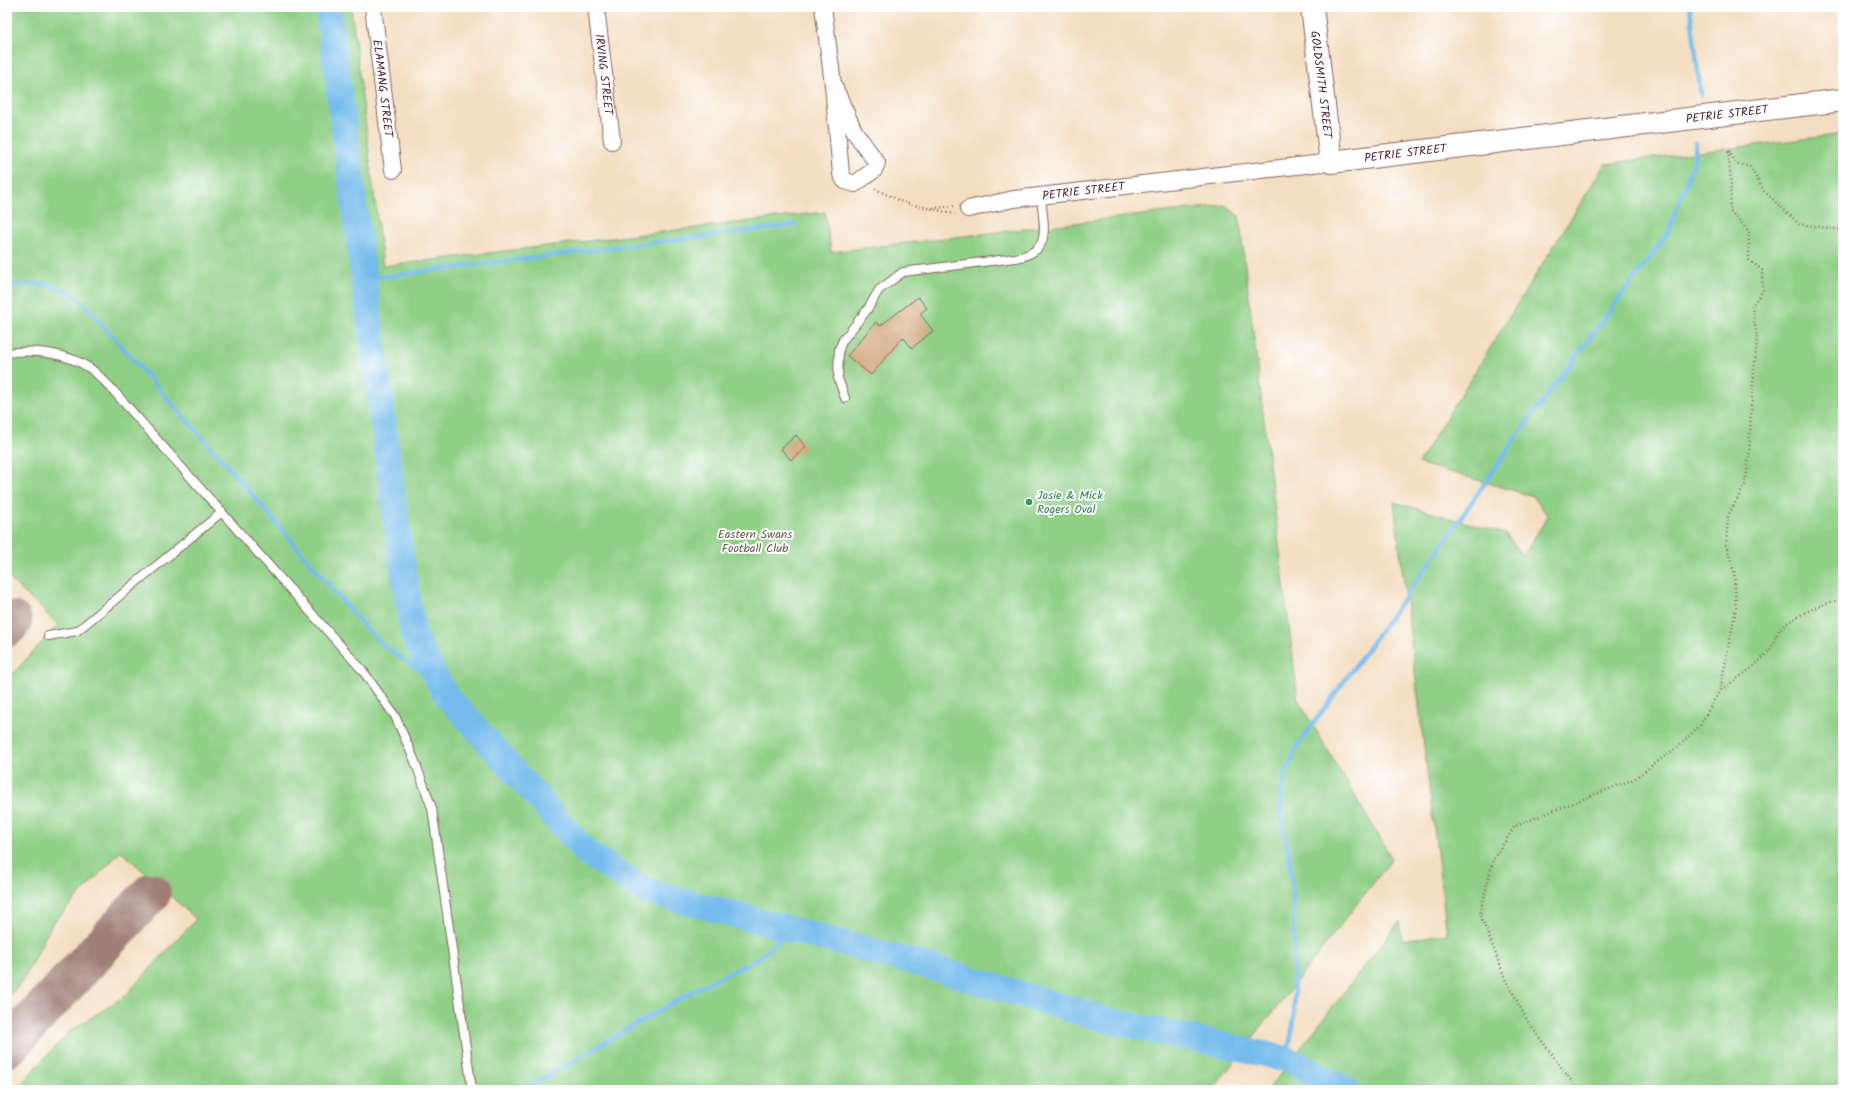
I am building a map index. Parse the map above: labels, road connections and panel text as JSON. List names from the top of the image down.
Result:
{
  "streets": {
    "street": [
      "IRVING STREET",
      "GOLDSMITH STREET",
      "ELAMANG STREET",
      "PETRIE STREET"
    ]
  },
  "crossings": [
    ["GOLDSMITH STREET", "PETRIE STREET"]
  ],
  "parks": ["Eastern Swans Football Club"],
  "places": ["Josie & Mick Rogers Oval"]
}
